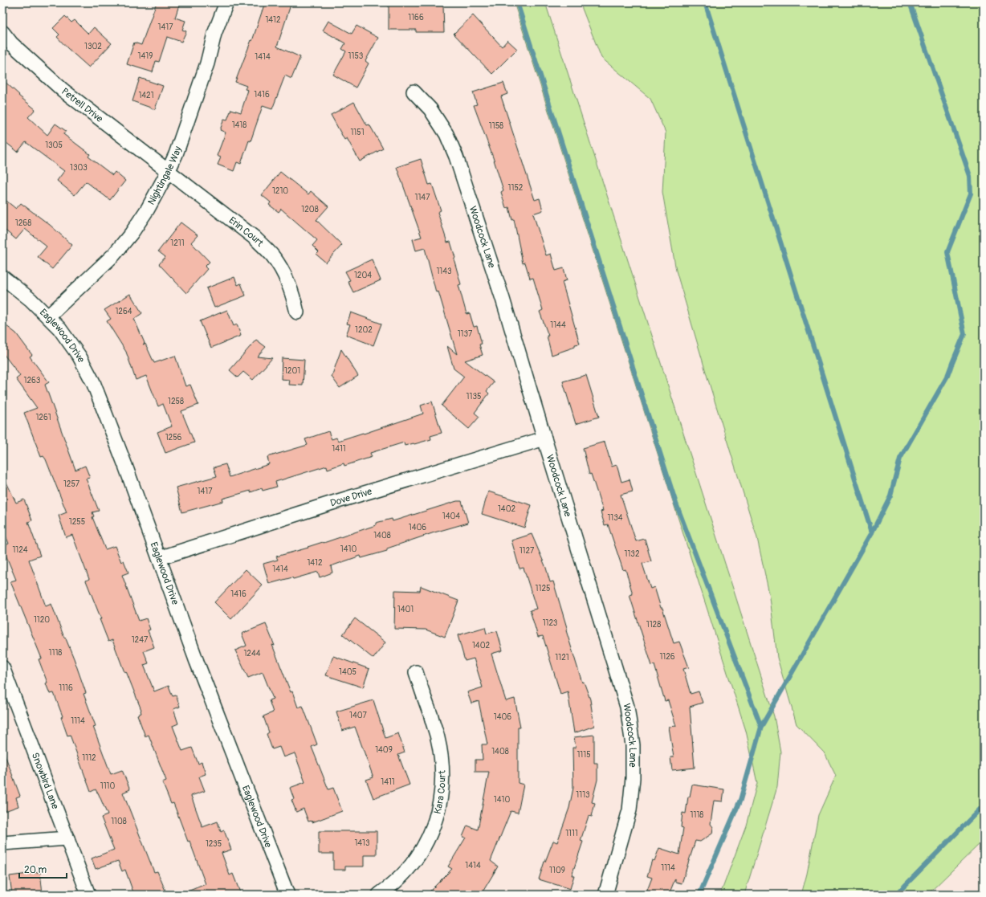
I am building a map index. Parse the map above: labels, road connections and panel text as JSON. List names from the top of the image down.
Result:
{
  "streets": {
    "street": [
      "Petrell Drive",
      "Nightingale Way",
      "Erin Court",
      "Woodcock Lane",
      "Eaglewood Drive",
      "Dove Drive",
      "Snowbird Lane",
      "Kara Court"
    ]
  },
  "crossings": [
    ["Petrell Drive", "Nightingale Way"],
    ["Petrell Drive", "Erin Court"],
    ["Nightingale Way", "Erin Court"],
    ["Nightingale Way", "Eaglewood Drive"],
    ["Woodcock Lane", "Dove Drive"],
    ["Eaglewood Drive", "Dove Drive"]
  ],
  "house_numbers": [
    "1166",
    "1412",
    "1417",
    "1302",
    "1419",
    "1153",
    "1414",
    "1416",
    "1421",
    "1418",
    "1158",
    "1151",
    "1305",
    "1303",
    "1152",
    "1210",
    "1147",
    "1208",
    "1268",
    "1211",
    "1143",
    "1204",
    "1264",
    "1144",
    "1202",
    "1137",
    "1201",
    "1263",
    "1135",
    "1258",
    "1261",
    "1256",
    "1411",
    "1257",
    "1417",
    "1402",
    "1404",
    "1134",
    "1255",
    "1406",
    "1408",
    "1410",
    "1124",
    "1127",
    "1132",
    "1412",
    "1414",
    "1125",
    "1416",
    "1401",
    "1120",
    "1123",
    "1128",
    "1247",
    "1402",
    "1118",
    "1244",
    "1126",
    "1121",
    "1405",
    "1116",
    "1407",
    "1406",
    "1114",
    "1409",
    "1408",
    "1115",
    "1112",
    "1411",
    "1110",
    "1113",
    "1410",
    "1118",
    "1108",
    "1111",
    "1413",
    "1235",
    "1414",
    "1114",
    "1109"
  ],
  "scale_bar": "20 m"
}
